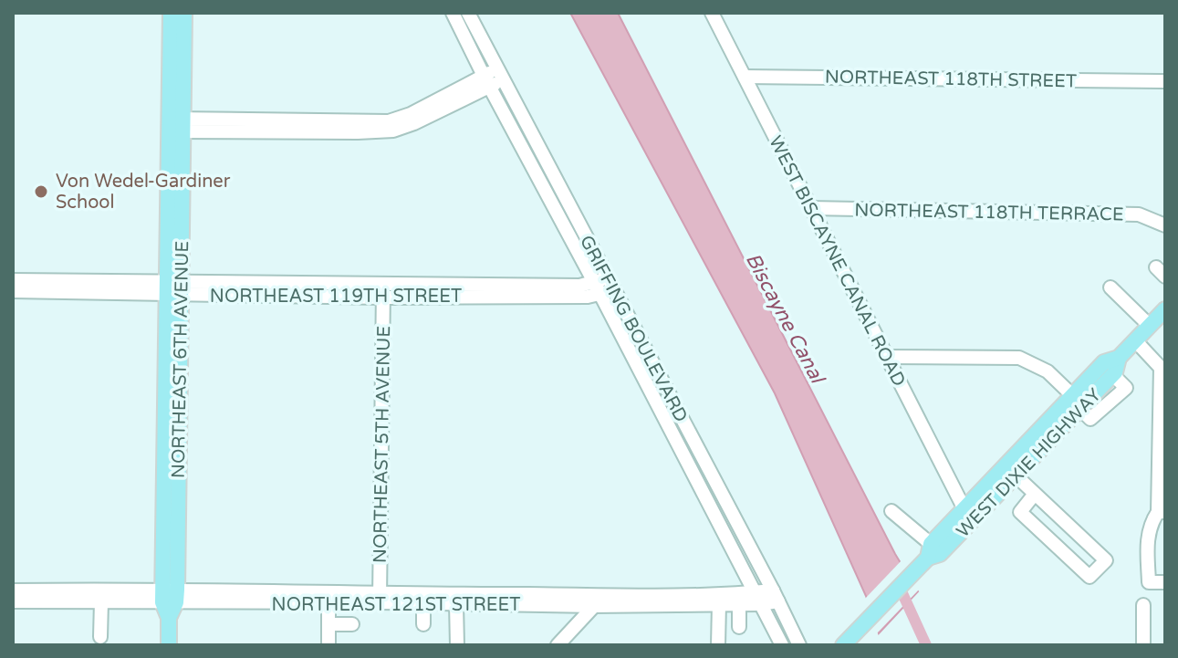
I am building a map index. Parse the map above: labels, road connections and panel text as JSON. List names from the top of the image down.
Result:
{
  "streets": {
    "main road": ["NORTHEAST 6TH AVENUE", "WEST DIXIE HIGHWAY"],
    "street": [
      "NORTHEAST 118TH STREET",
      "NORTHEAST 118TH TERRACE",
      "WEST BISCAYNE CANAL ROAD",
      "NORTHEAST 119TH STREET",
      "GRIFFING BOULEVARD",
      "NORTHEAST 5TH AVENUE",
      "NORTHEAST 121ST STREET"
    ]
  },
  "crossings": [
    ["NORTHEAST 118TH STREET", "WEST BISCAYNE CANAL ROAD"],
    ["NORTHEAST 118TH TERRACE", "WEST BISCAYNE CANAL ROAD"],
    ["WEST BISCAYNE CANAL ROAD", "WEST DIXIE HIGHWAY"],
    ["NORTHEAST 119TH STREET", "GRIFFING BOULEVARD"],
    ["NORTHEAST 119TH STREET", "NORTHEAST 6TH AVENUE"],
    ["NORTHEAST 119TH STREET", "NORTHEAST 5TH AVENUE"],
    ["GRIFFING BOULEVARD", "NORTHEAST 121ST STREET"],
    ["NORTHEAST 6TH AVENUE", "NORTHEAST 121ST STREET"],
    ["NORTHEAST 5TH AVENUE", "NORTHEAST 121ST STREET"]
  ],
  "water": ["Biscayne Canal"],
  "places": ["Von Wedel-Gardiner School"]
}
